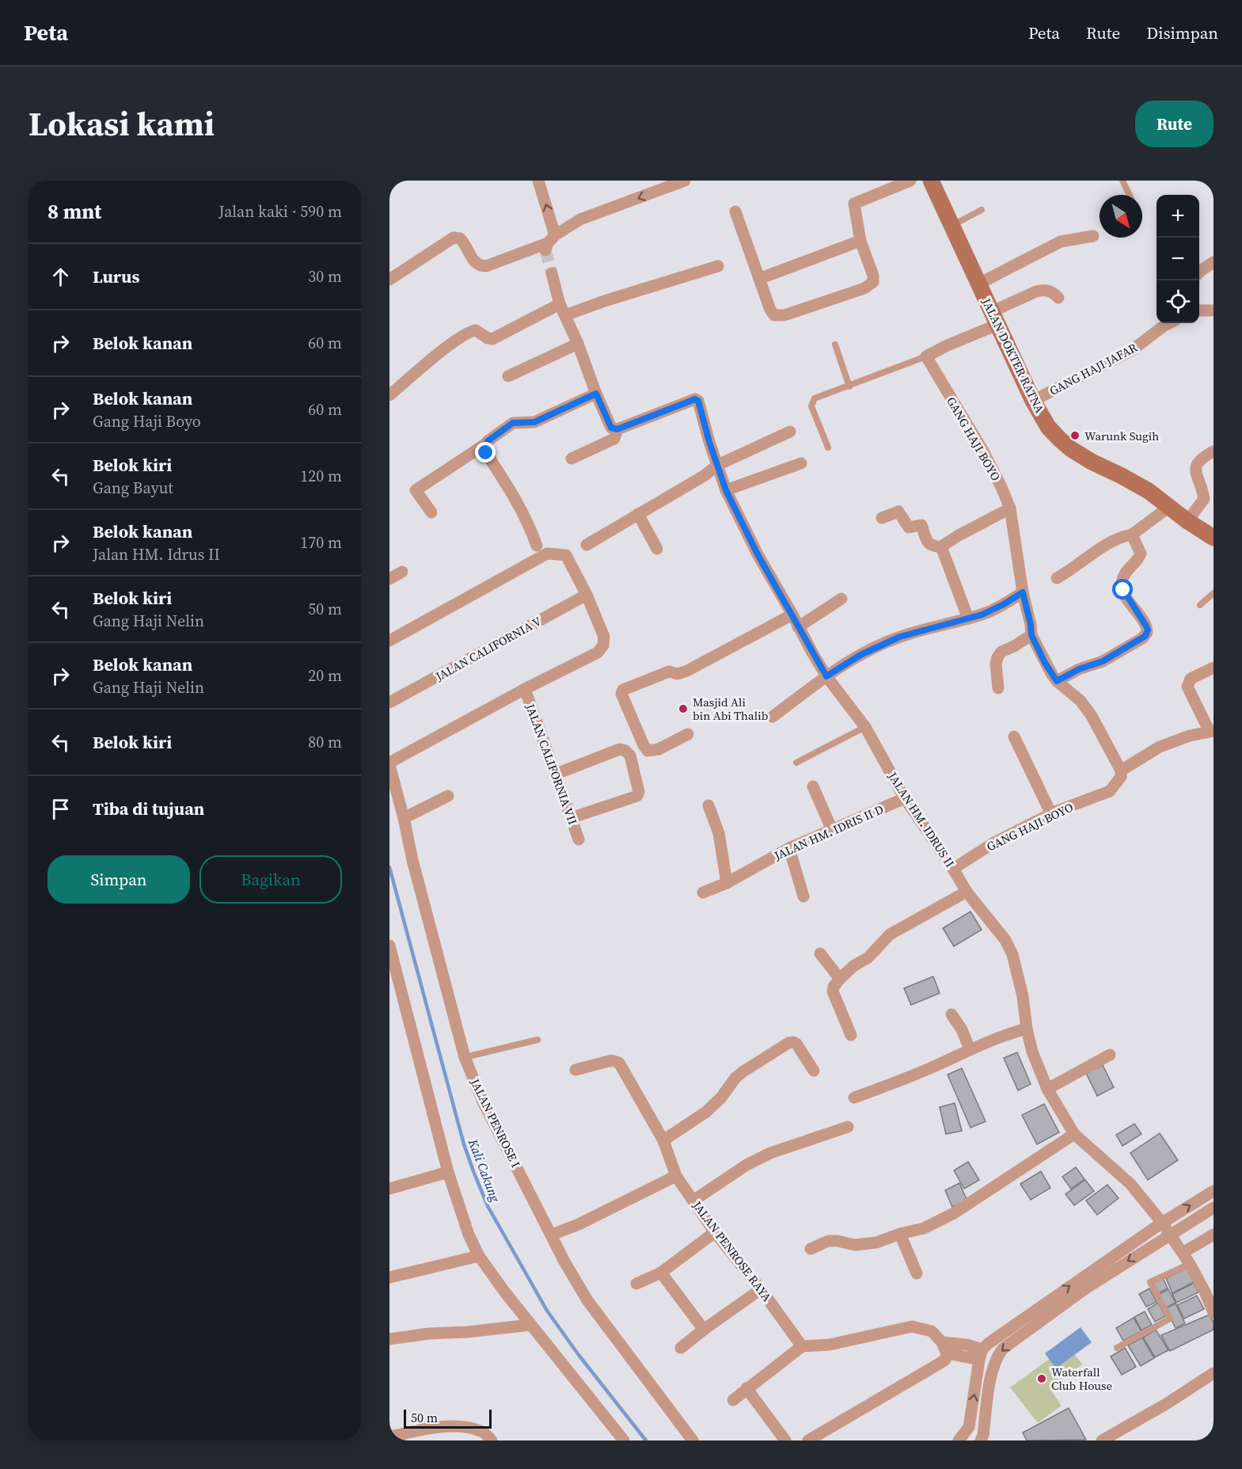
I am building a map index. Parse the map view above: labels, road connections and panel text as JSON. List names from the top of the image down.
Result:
{
  "streets": {
    "street": [
      "JALAN DOKTER RATNA",
      "GANG HAJI JAFAR",
      "GANG HAJI BOYO",
      "JALAN CALIFORNIA V",
      "JALAN CALIFORNIA VII",
      "JALAN HM. IDRUS II",
      "JALAN HM. IDRIS II D",
      "JALAN PENROSE I",
      "JALAN PENROSE RAYA"
    ]
  },
  "crossings": [
    ["JALAN DOKTER RATNA", "GANG HAJI JAFAR"],
    ["GANG HAJI BOYO", "JALAN HM. IDRUS II"],
    ["JALAN HM. IDRUS II", "JALAN HM. IDRIS II D"]
  ],
  "water": ["Kali Cakung"],
  "places": ["Warunk Sugih", "Masjid Ali bin Abi Thalib", "Waterfall Club House"],
  "scale_bar": "50 m",
  "north": "bottom right",
  "page": {
    "header": "Peta",
    "nav": ["Peta", "Rute", "Disimpan"],
    "title": "Lokasi kami",
    "buttons": [
      "Rute",
      ["Simpan", "Bagikan"]
    ],
    "heading": ["8 mnt", "Jalan kaki · 590 m"],
    "map_buttons": ["+", "−"],
    "list": [
      ["Lurus", "30 m"],
      ["Belok kanan", "60 m"],
      ["Belok kanan", "Gang Haji Boyo", "60 m"],
      ["Belok kiri", "Gang Bayut", "120 m"],
      ["Belok kanan", "Jalan HM. Idrus II", "170 m"],
      ["Belok kiri", "Gang Haji Nelin", "50 m"],
      ["Belok kanan", "Gang Haji Nelin", "20 m"],
      ["Belok kiri", "80 m"],
      "Tiba di tujuan"
    ],
    "scale": "50 m"
  }
}
